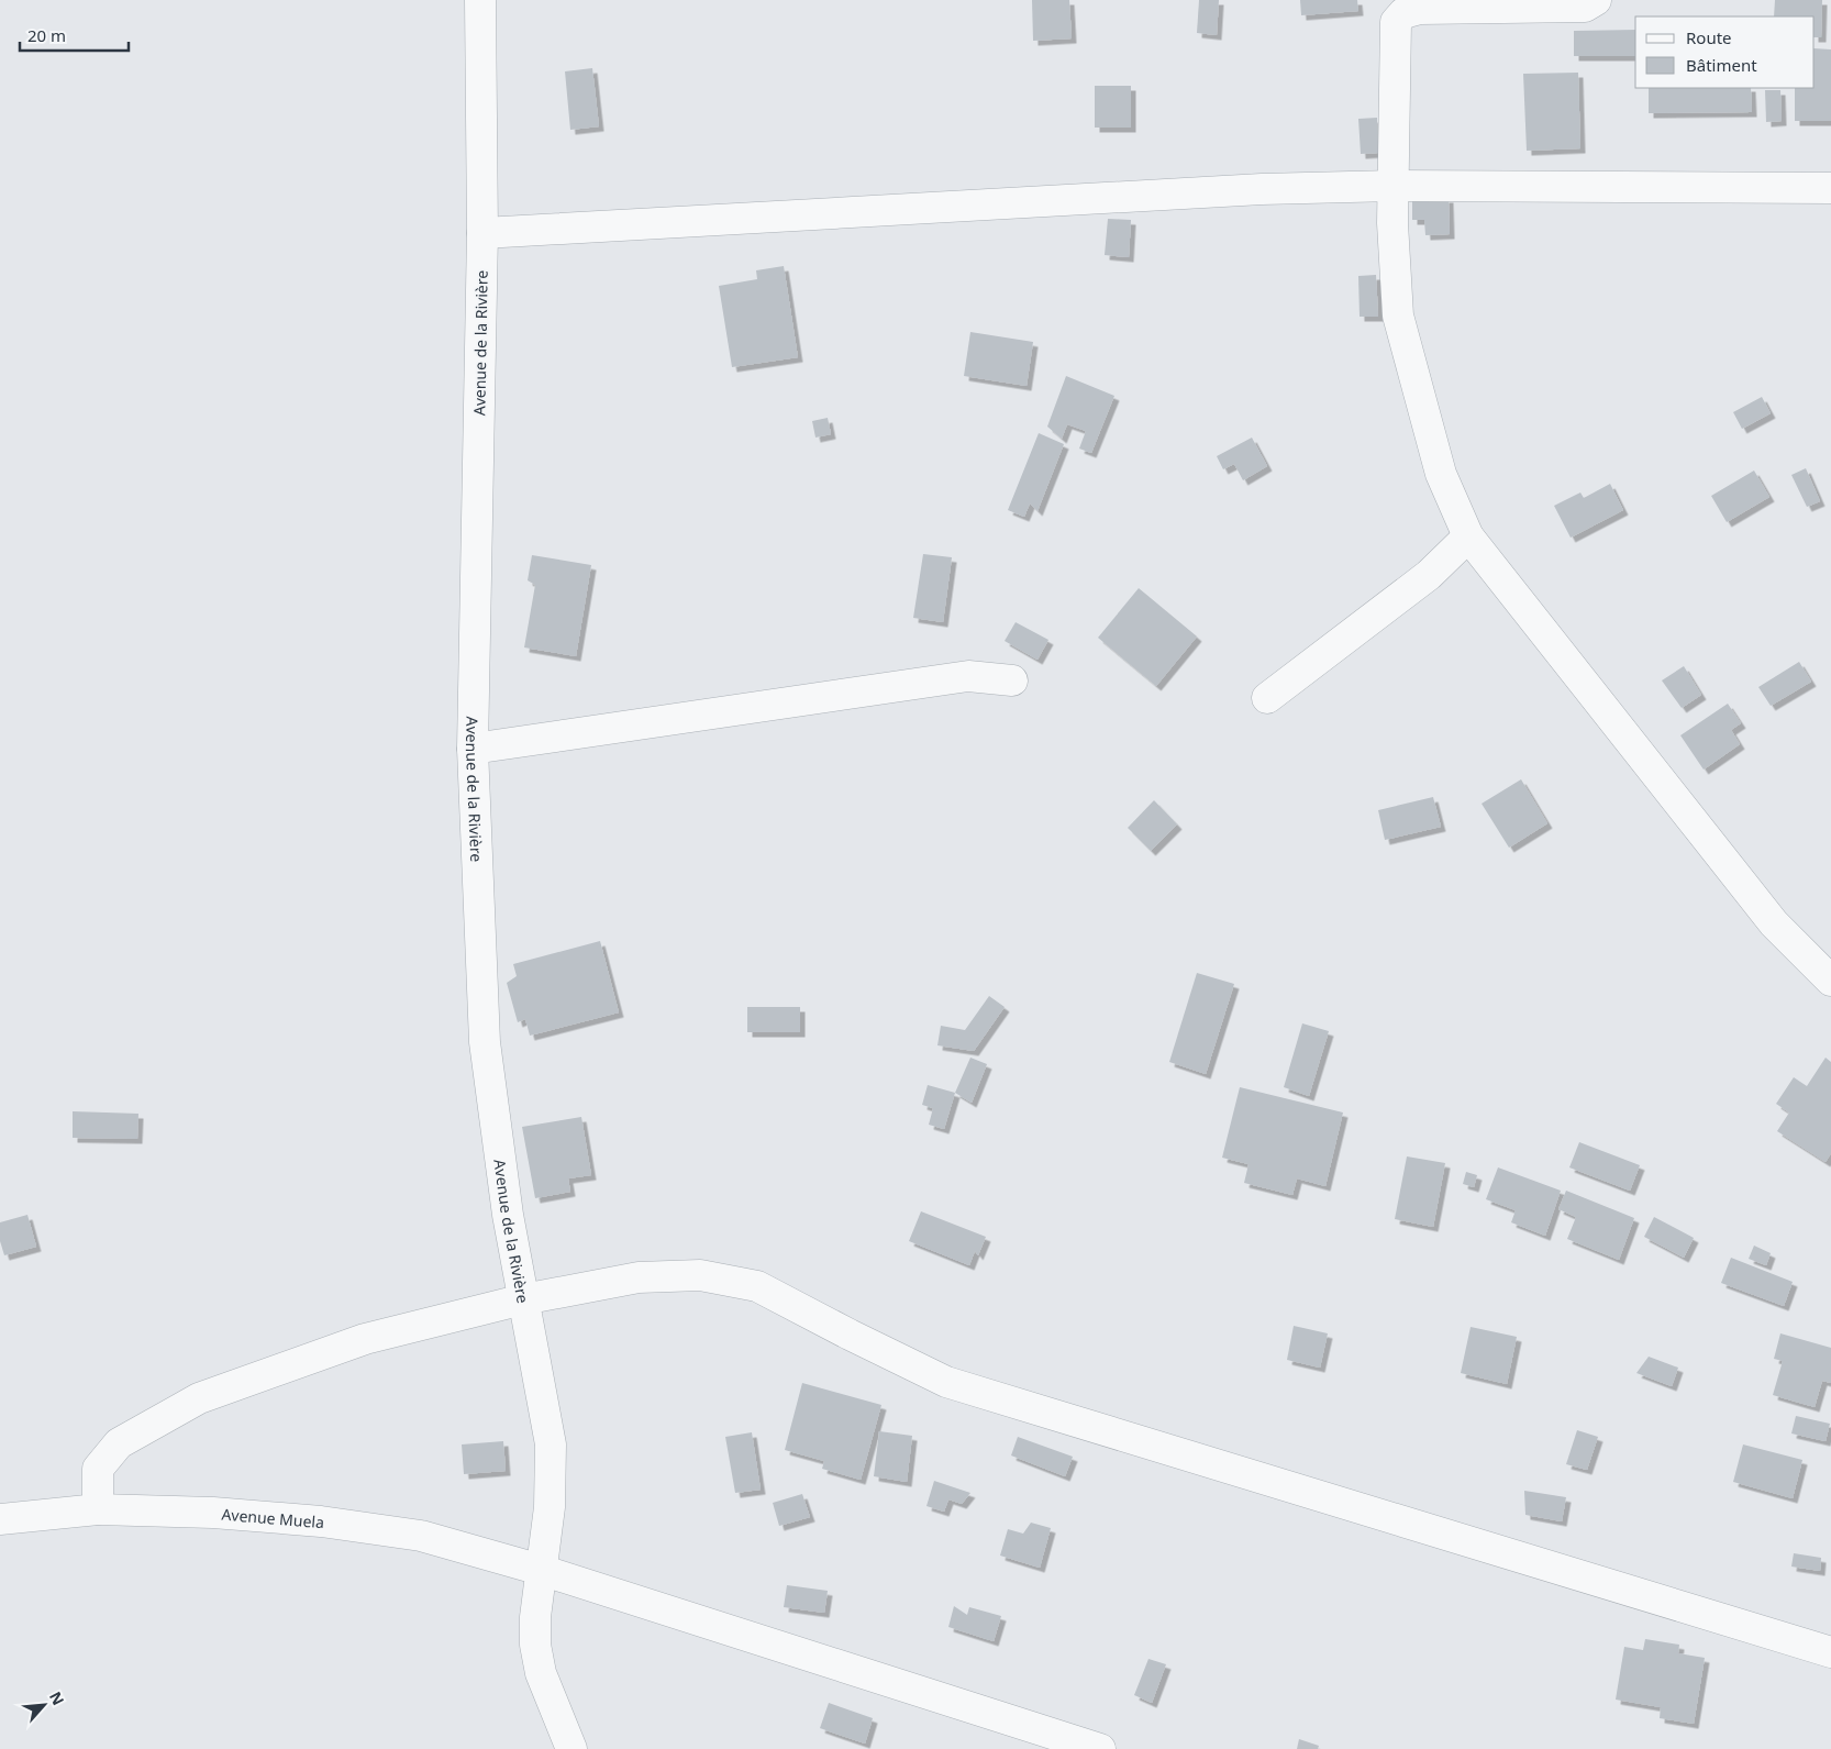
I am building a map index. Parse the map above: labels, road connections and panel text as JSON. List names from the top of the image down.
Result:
{
  "streets": {
    "street": ["Avenue de la Rivière", "Avenue Muela"]
  },
  "crossings": [
    ["Avenue de la Rivière", "Avenue Muela"]
  ],
  "legend": ["Route", "Bâtiment"],
  "scale_bar": "20 m",
  "north": "top right"
}
